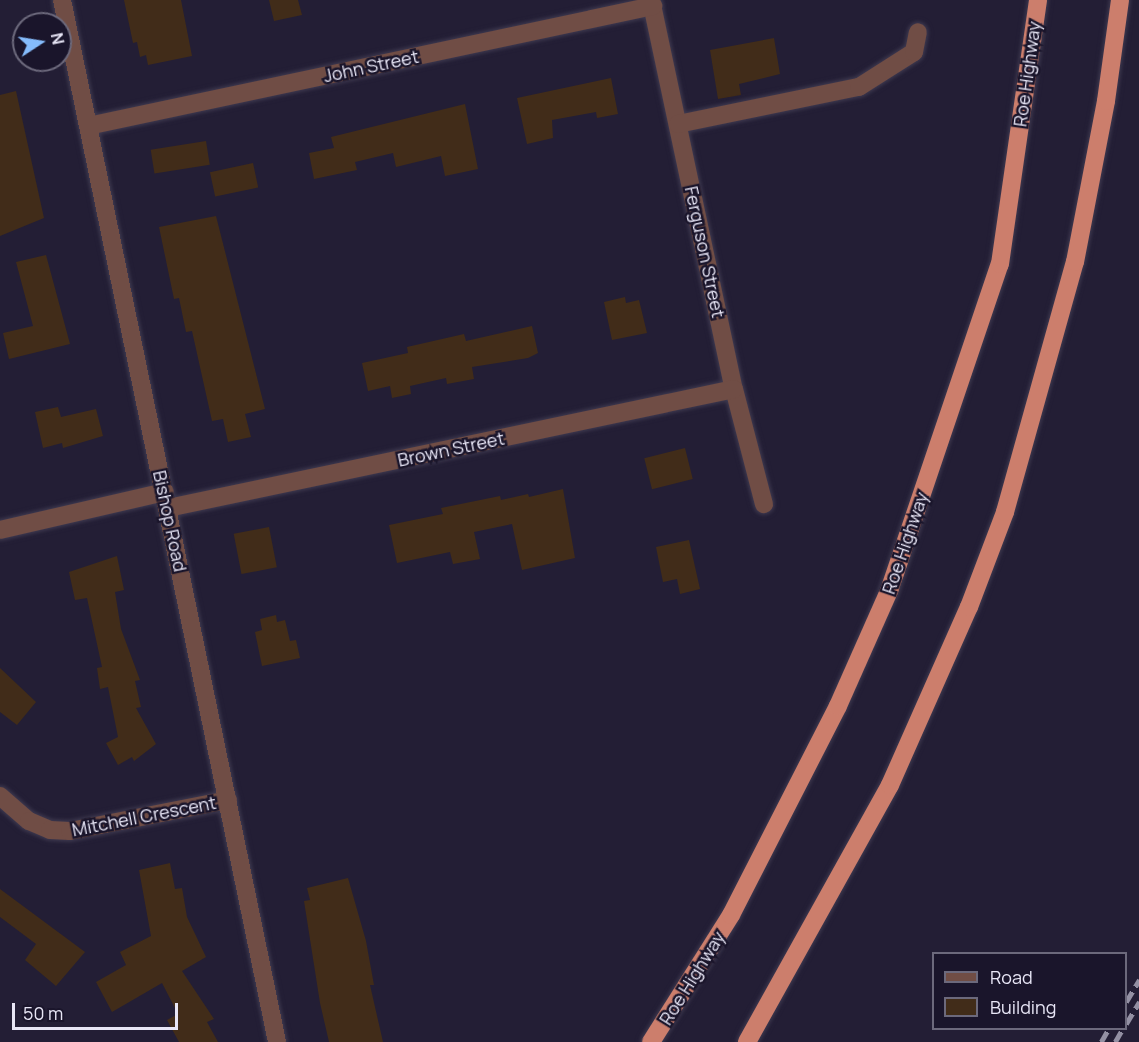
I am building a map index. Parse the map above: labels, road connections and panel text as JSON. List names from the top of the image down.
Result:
{
  "streets": {
    "highway": ["Roe Highway"],
    "street": [
      "John Street",
      "Ferguson Street",
      "Brown Street",
      "Bishop Road",
      "Mitchell Crescent"
    ]
  },
  "crossings": [
    ["John Street", "Ferguson Street"],
    ["John Street", "Bishop Road"],
    ["Ferguson Street", "Brown Street"],
    ["Brown Street", "Bishop Road"],
    ["Bishop Road", "Mitchell Crescent"]
  ],
  "legend": ["Road", "Building"],
  "scale_bar": "50 m",
  "north": "right"
}
